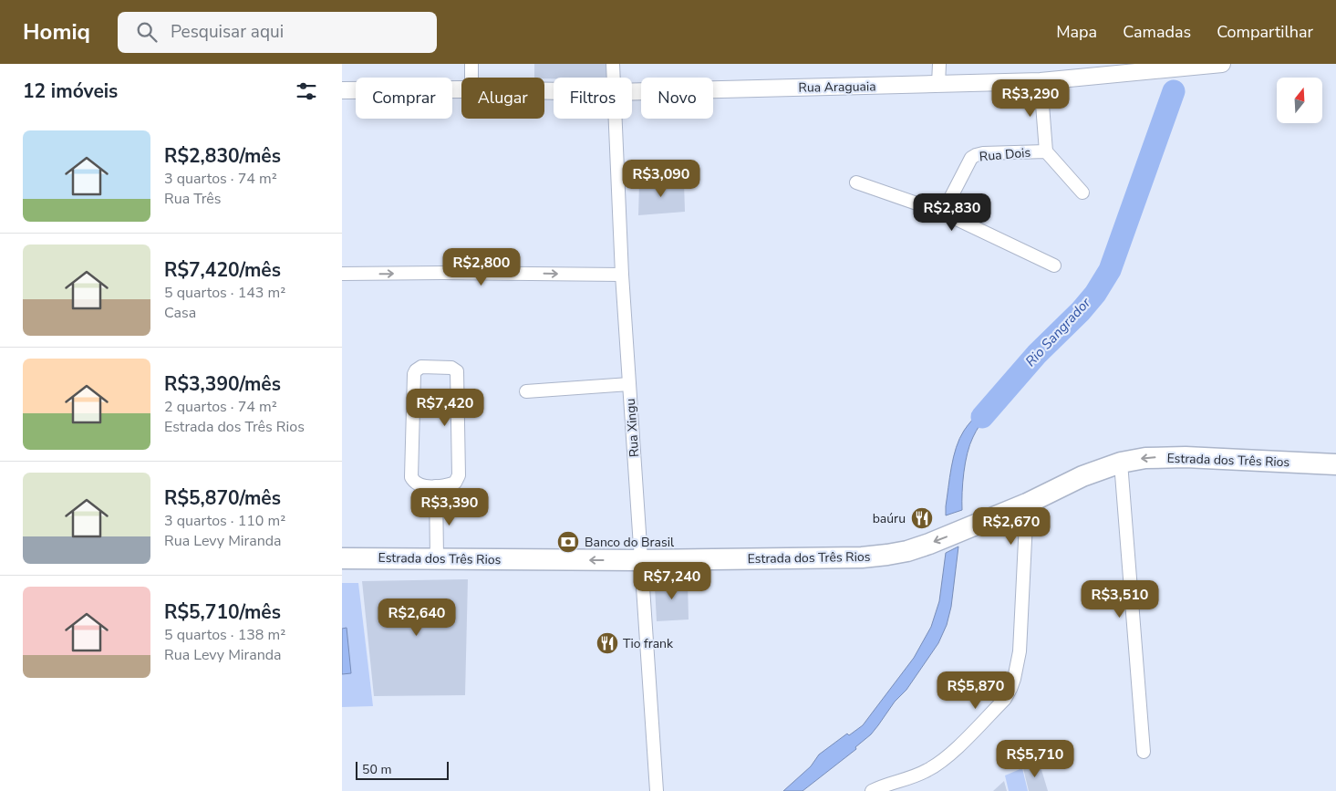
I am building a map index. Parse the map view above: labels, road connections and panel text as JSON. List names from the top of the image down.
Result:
{
  "streets": {
    "main road": ["Estrada dos Três Rios"],
    "street": ["Rua Araguaia", "Rua Dois", "Rua Xingu"]
  },
  "crossings": [
    ["Rua Xingu", "Estrada dos Três Rios"]
  ],
  "one_way": ["Estrada dos Três Rios"],
  "water": ["Rio Sangrador"],
  "places": {
    "restaurant": ["baúru", "Tio frank"],
    "bank": ["Banco do Brasil"]
  },
  "scale_bar": "50 m",
  "north": "top",
  "page": {
    "header": "Homiq",
    "search": "Pesquisar aqui",
    "nav": ["Mapa", "Camadas", "Compartilhar"],
    "heading": "12 imóveis",
    "chip": [
      "Comprar",
      "Alugar",
      "Filtros",
      "Novo"
    ],
    "price": [
      "R$3,290",
      "R$3,090",
      "R$2,830",
      "R$2,800",
      "R$7,420",
      "R$3,390",
      "R$2,670",
      "R$7,240",
      "R$3,510",
      "R$2,640",
      "R$5,870",
      "R$5,710"
    ],
    "list": [
      {
        "name": "R$2,830/mês",
        "note": "3 quartos · 74 m² · Rua Três"
      },
      {
        "name": "R$7,420/mês",
        "note": "5 quartos · 143 m² · Casa"
      },
      {
        "name": "R$3,390/mês",
        "note": "2 quartos · 74 m² · Estrada dos Três Rios"
      },
      {
        "name": "R$5,870/mês",
        "note": "3 quartos · 110 m² · Rua Levy Miranda"
      },
      {
        "name": "R$5,710/mês",
        "note": "5 quartos · 138 m² · Rua Levy Miranda"
      }
    ],
    "scale": "50 m"
  }
}
